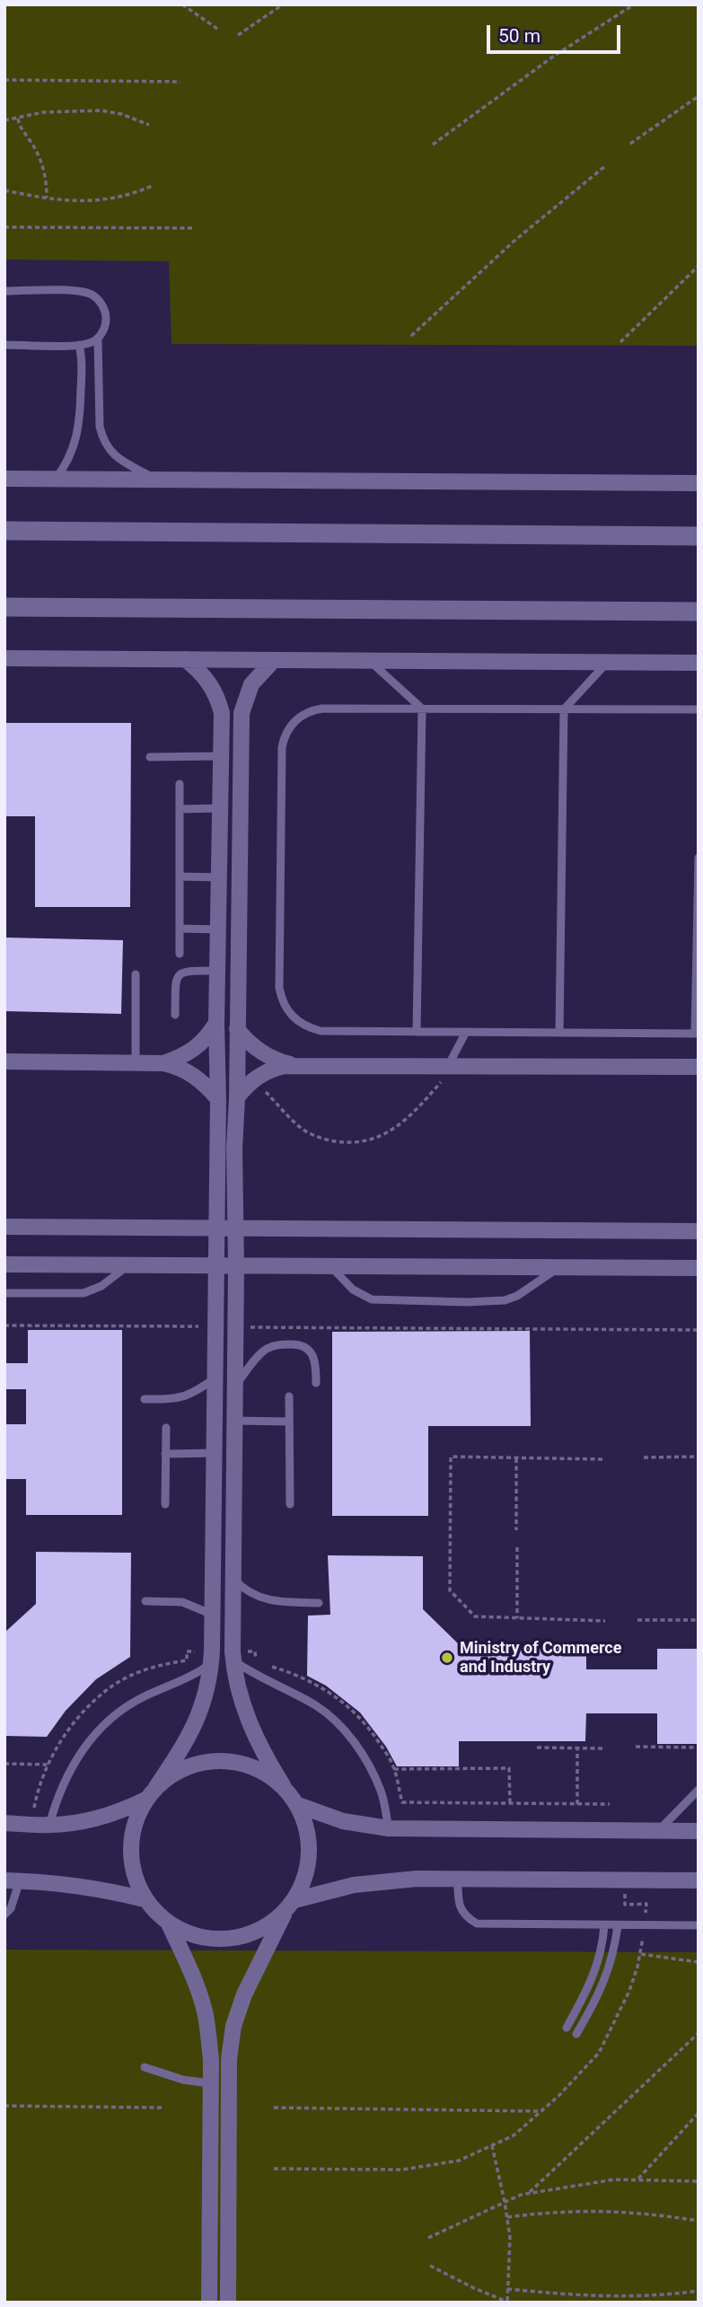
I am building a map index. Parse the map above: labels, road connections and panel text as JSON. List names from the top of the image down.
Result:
{
  "places": ["Ministry of Commerce and Industry"],
  "scale_bar": "50 m"
}
